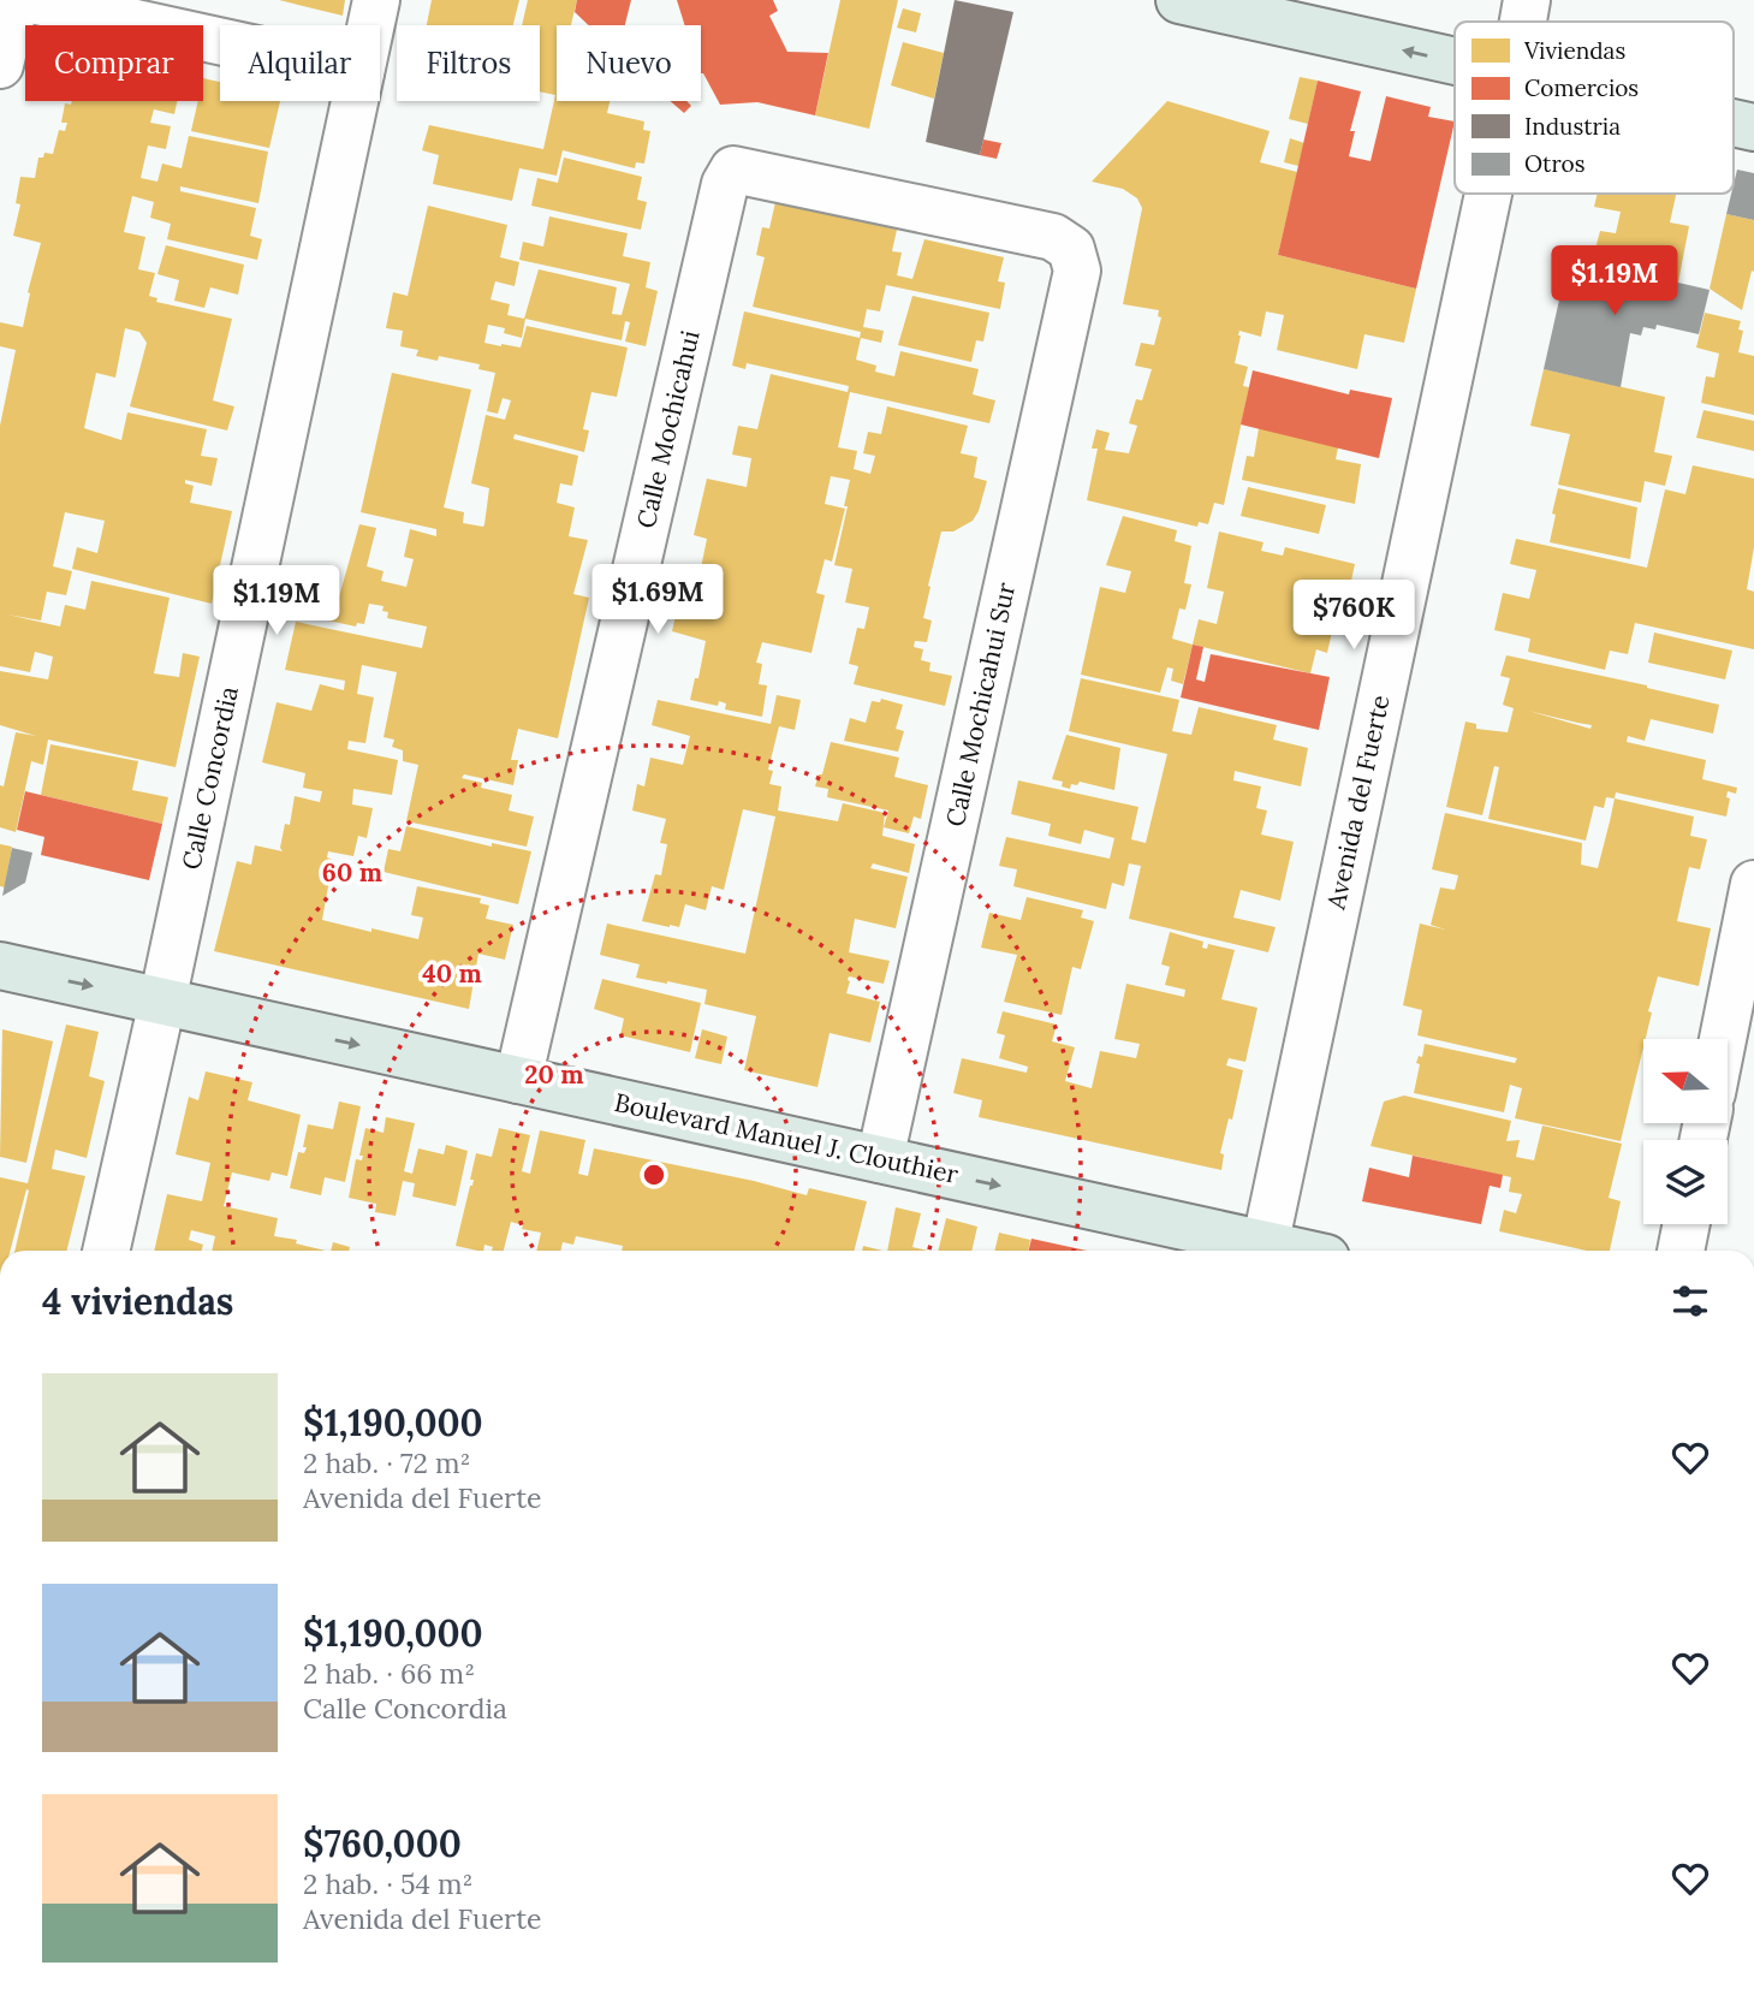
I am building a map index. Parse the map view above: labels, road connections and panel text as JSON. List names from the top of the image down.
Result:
{
  "streets": {
    "main road": ["Boulevard Manuel J. Clouthier"],
    "street": [
      "Calle Mochicahui",
      "Calle Mochicahui Sur",
      "Calle Concordia",
      "Avenida del Fuerte"
    ]
  },
  "crossings": [
    ["Calle Mochicahui", "Calle Mochicahui Sur"],
    ["Calle Mochicahui", "Boulevard Manuel J. Clouthier"],
    ["Calle Mochicahui Sur", "Boulevard Manuel J. Clouthier"],
    ["Calle Concordia", "Boulevard Manuel J. Clouthier"]
  ],
  "one_way": ["Boulevard Manuel J. Clouthier"],
  "legend": [
    "Viviendas",
    "Comercios",
    "Industria",
    "Otros"
  ],
  "north": "left",
  "page": {
    "chip": [
      "Comprar",
      "Alquilar",
      "Filtros",
      "Nuevo"
    ],
    "price": [
      "$1.19M",
      "$1.69M",
      "$1.19M",
      "$760K"
    ],
    "heading": "4 viviendas",
    "list": [
      {
        "name": "$1,190,000",
        "note": "2 hab. · 72 m² · Avenida del Fuerte"
      },
      {
        "name": "$1,190,000",
        "note": "2 hab. · 66 m² · Calle Concordia"
      },
      {
        "name": "$760,000",
        "note": "2 hab. · 54 m² · Avenida del Fuerte"
      }
    ]
  },
  "rings": ["60 m", "40 m", "20 m"]
}
